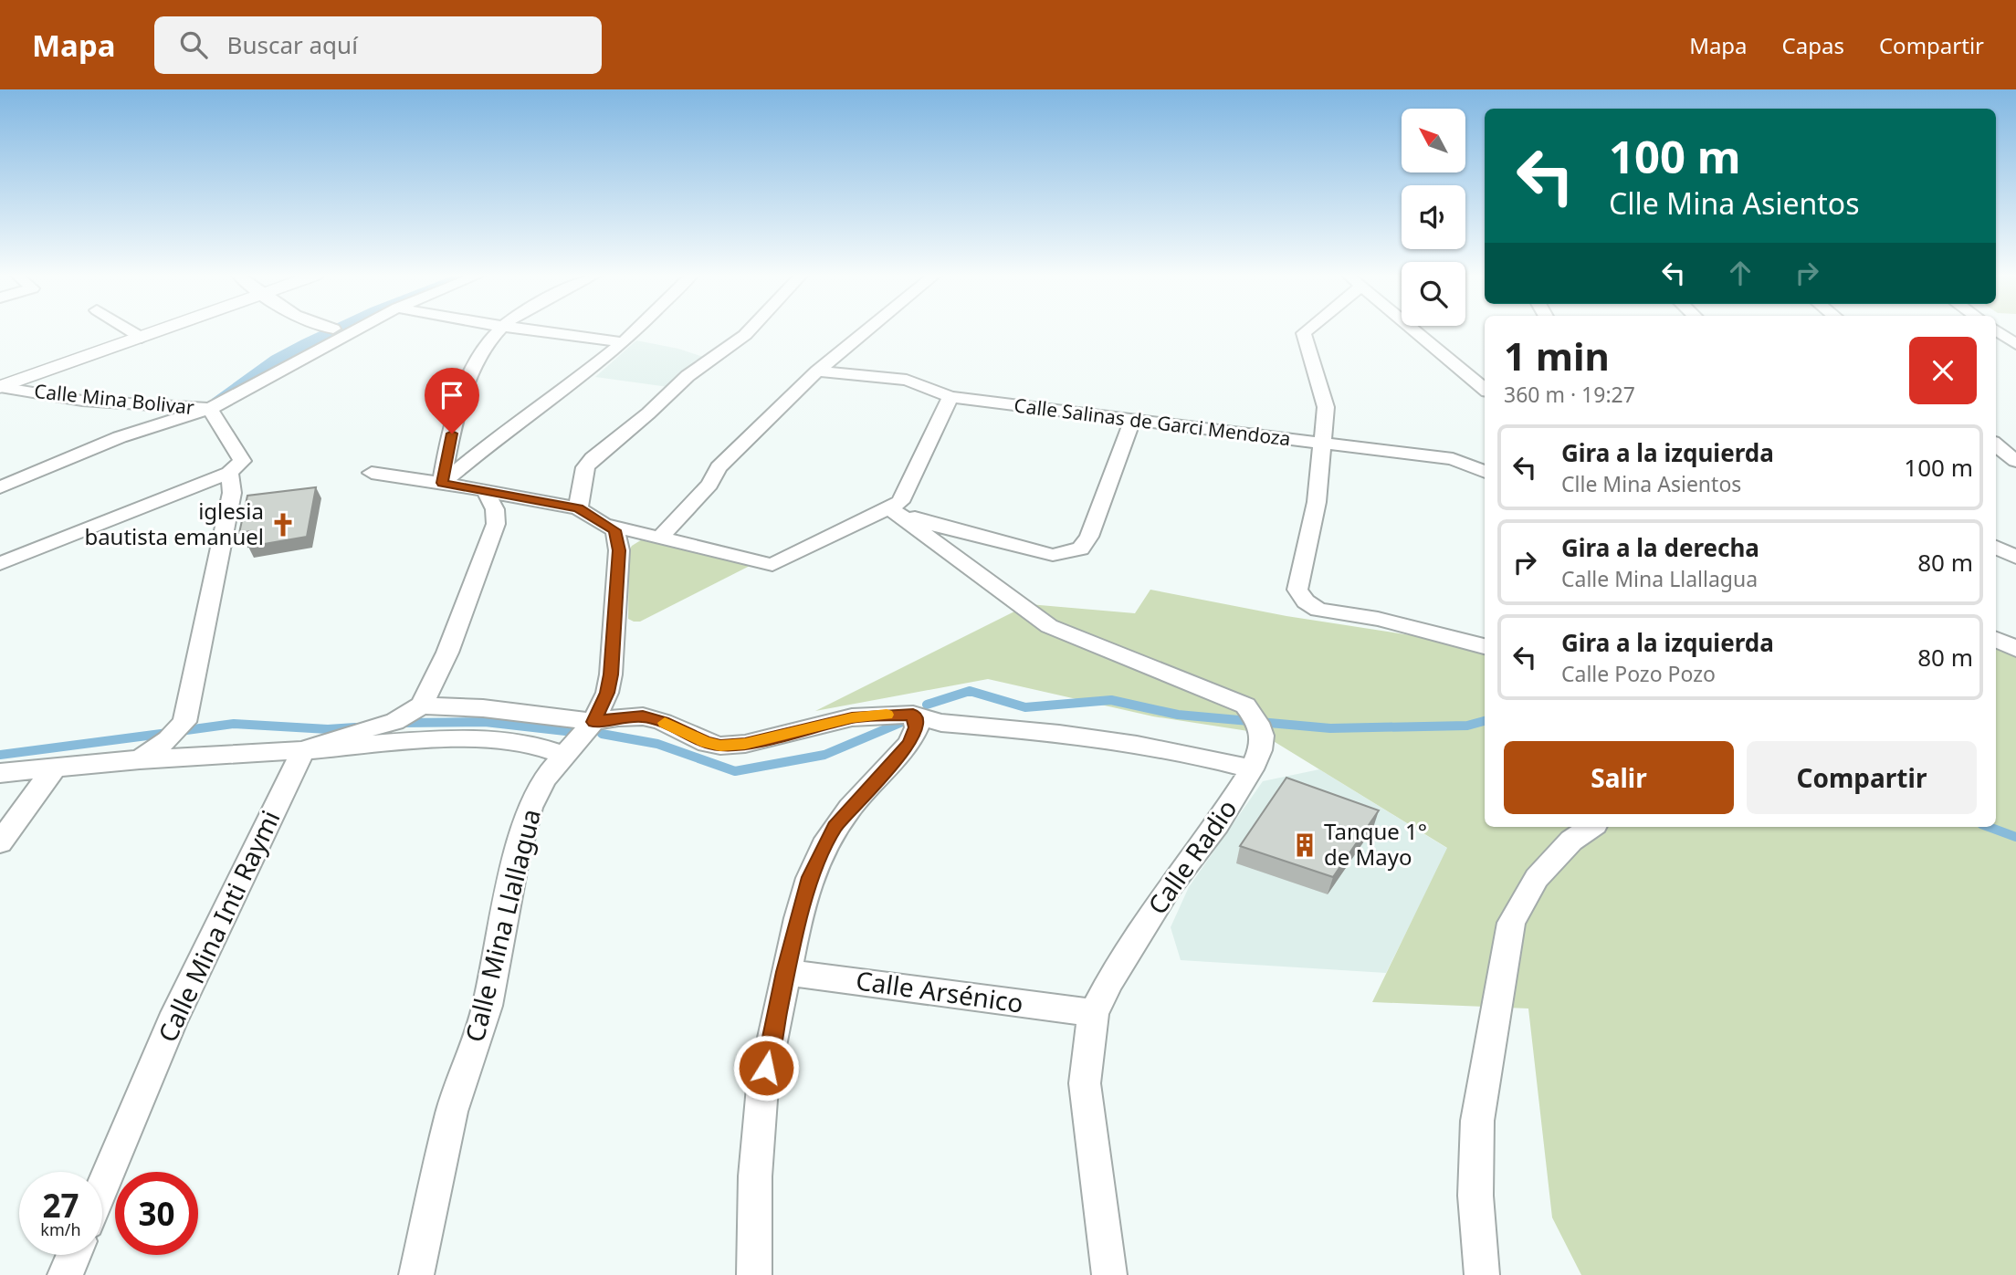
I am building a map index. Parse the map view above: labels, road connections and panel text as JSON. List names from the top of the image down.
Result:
{
  "streets": {
    "street": [
      "Calle Mina Bolivar",
      "Calle Salinas de Garci Mendoza",
      "Calle Radio",
      "Calle Mina Llallagua",
      "Calle Mina Inti Raymi",
      "Calle Arsénico"
    ]
  },
  "crossings": [
    ["Calle Radio", "Calle Mina Llallagua"],
    ["Calle Radio", "Calle Arsénico"]
  ],
  "places": {
    "church": ["iglesia bautista emanuel"],
    "building": ["Tanque 1° de Mayo"]
  },
  "north": "top left",
  "page": {
    "header": "Mapa",
    "search": "Buscar aquí",
    "nav": ["Mapa", "Capas", "Compartir"],
    "turn": ["100 m", "Clle Mina Asientos"],
    "heading": ["1 min", "360 m · 19:27"],
    "list": [
      {
        "name": "Gira a la izquierda",
        "note": "Clle Mina Asientos",
        "value": "100 m"
      },
      {
        "name": "Gira a la derecha",
        "note": "Calle Mina Llallagua",
        "value": "80 m"
      },
      {
        "name": "Gira a la izquierda",
        "note": "Calle Pozo Pozo",
        "value": "80 m"
      }
    ],
    "buttons": ["Salir", "Compartir"],
    "speed": "27 km/h",
    "limit": "30"
  }
}
